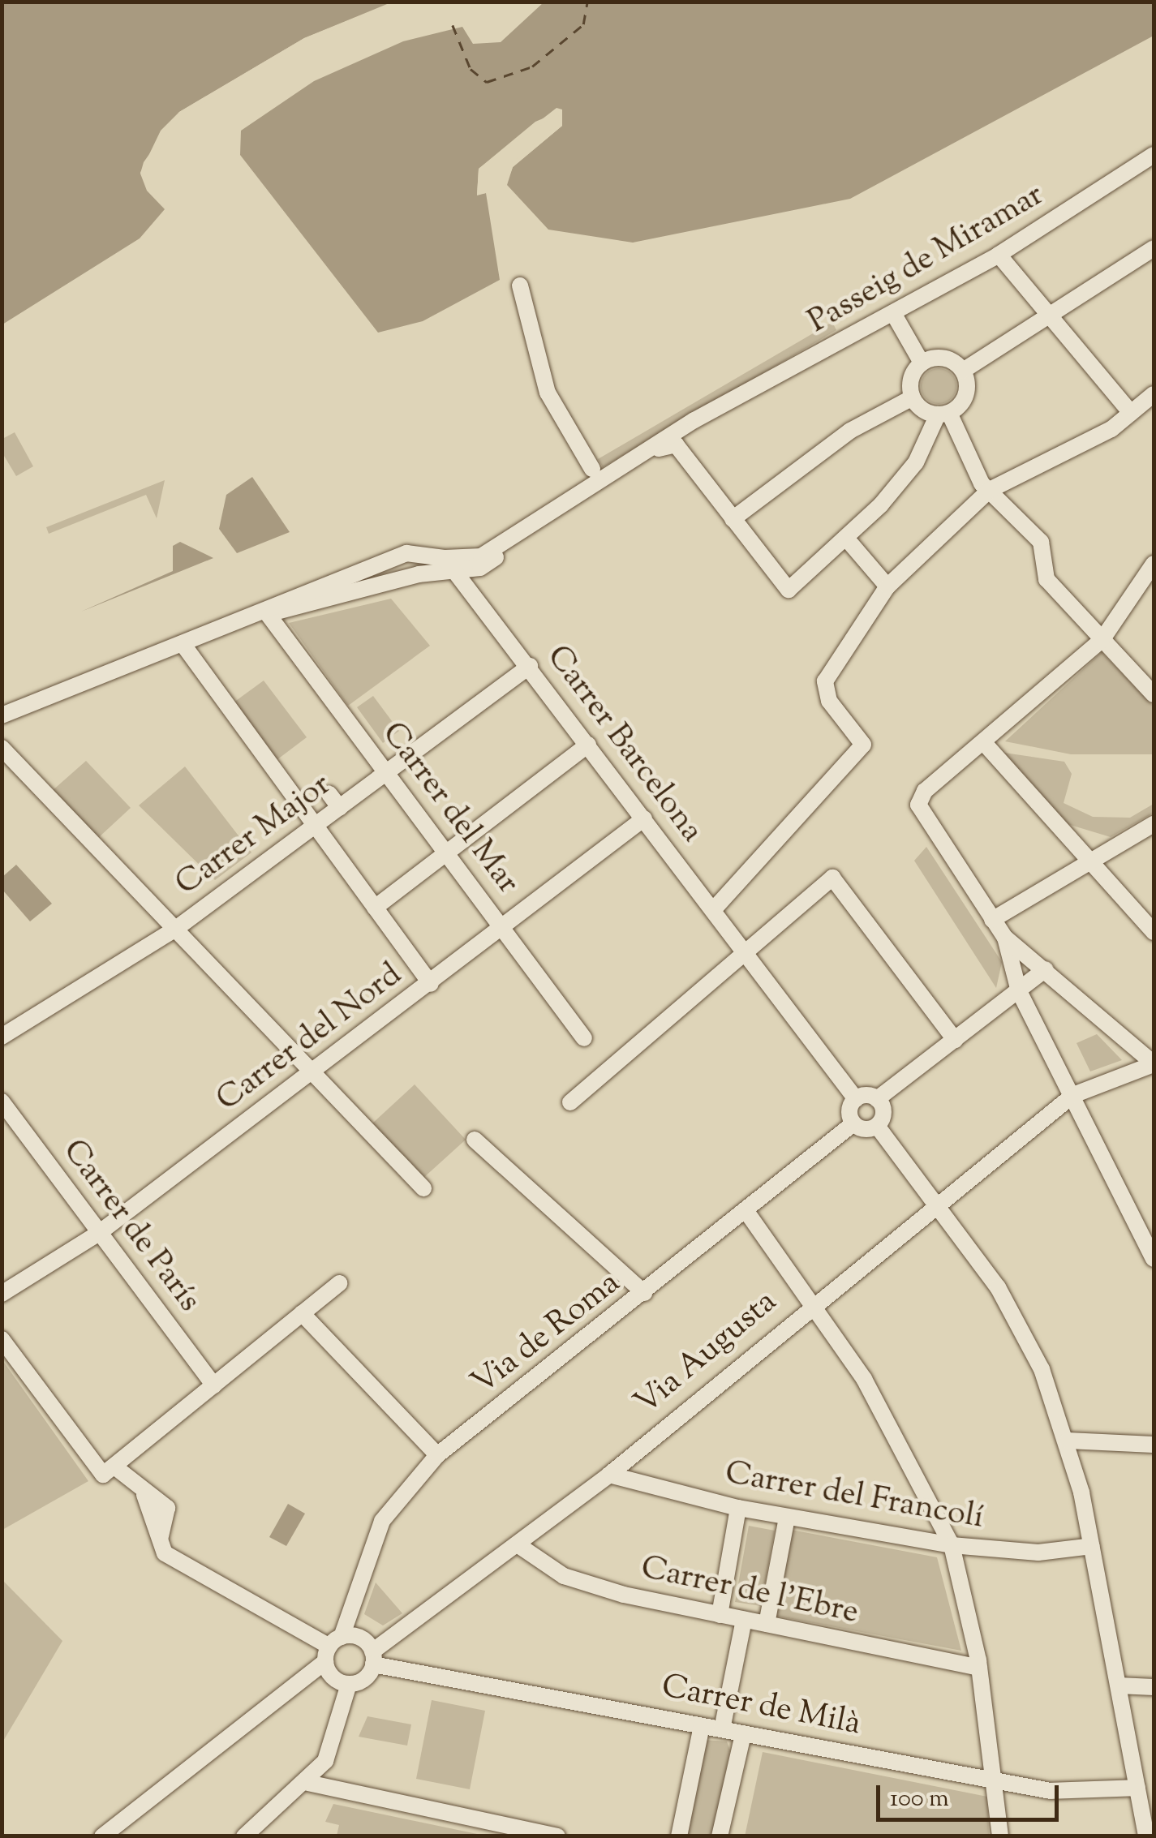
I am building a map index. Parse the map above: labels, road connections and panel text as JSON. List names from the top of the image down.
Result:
{
  "streets": {
    "street": [
      "Passeig de Miramar",
      "Carrer Barcelona",
      "Carrer del Mar",
      "Carrer Major",
      "Carrer del Nord",
      "Carrer de París",
      "Via de Roma",
      "Via Augusta",
      "Carrer del Francolí",
      "Carrer de l'Ebre",
      "Carrer de Milà"
    ]
  },
  "crossings": [
    ["Passeig de Miramar", "Carrer Barcelona"],
    ["Passeig de Miramar", "Carrer del Mar"],
    ["Carrer Barcelona", "Carrer Major"],
    ["Carrer Barcelona", "Carrer del Nord"],
    ["Carrer del Mar", "Carrer Major"],
    ["Carrer del Mar", "Carrer del Nord"],
    ["Carrer del Nord", "Carrer de París"],
    ["Via de Roma", "Carrer de Milà"],
    ["Via Augusta", "Carrer del Francolí"],
    ["Via Augusta", "Carrer de l'Ebre"],
    ["Via Augusta", "Carrer de Milà"]
  ],
  "scale_bar": "100 m"
}
